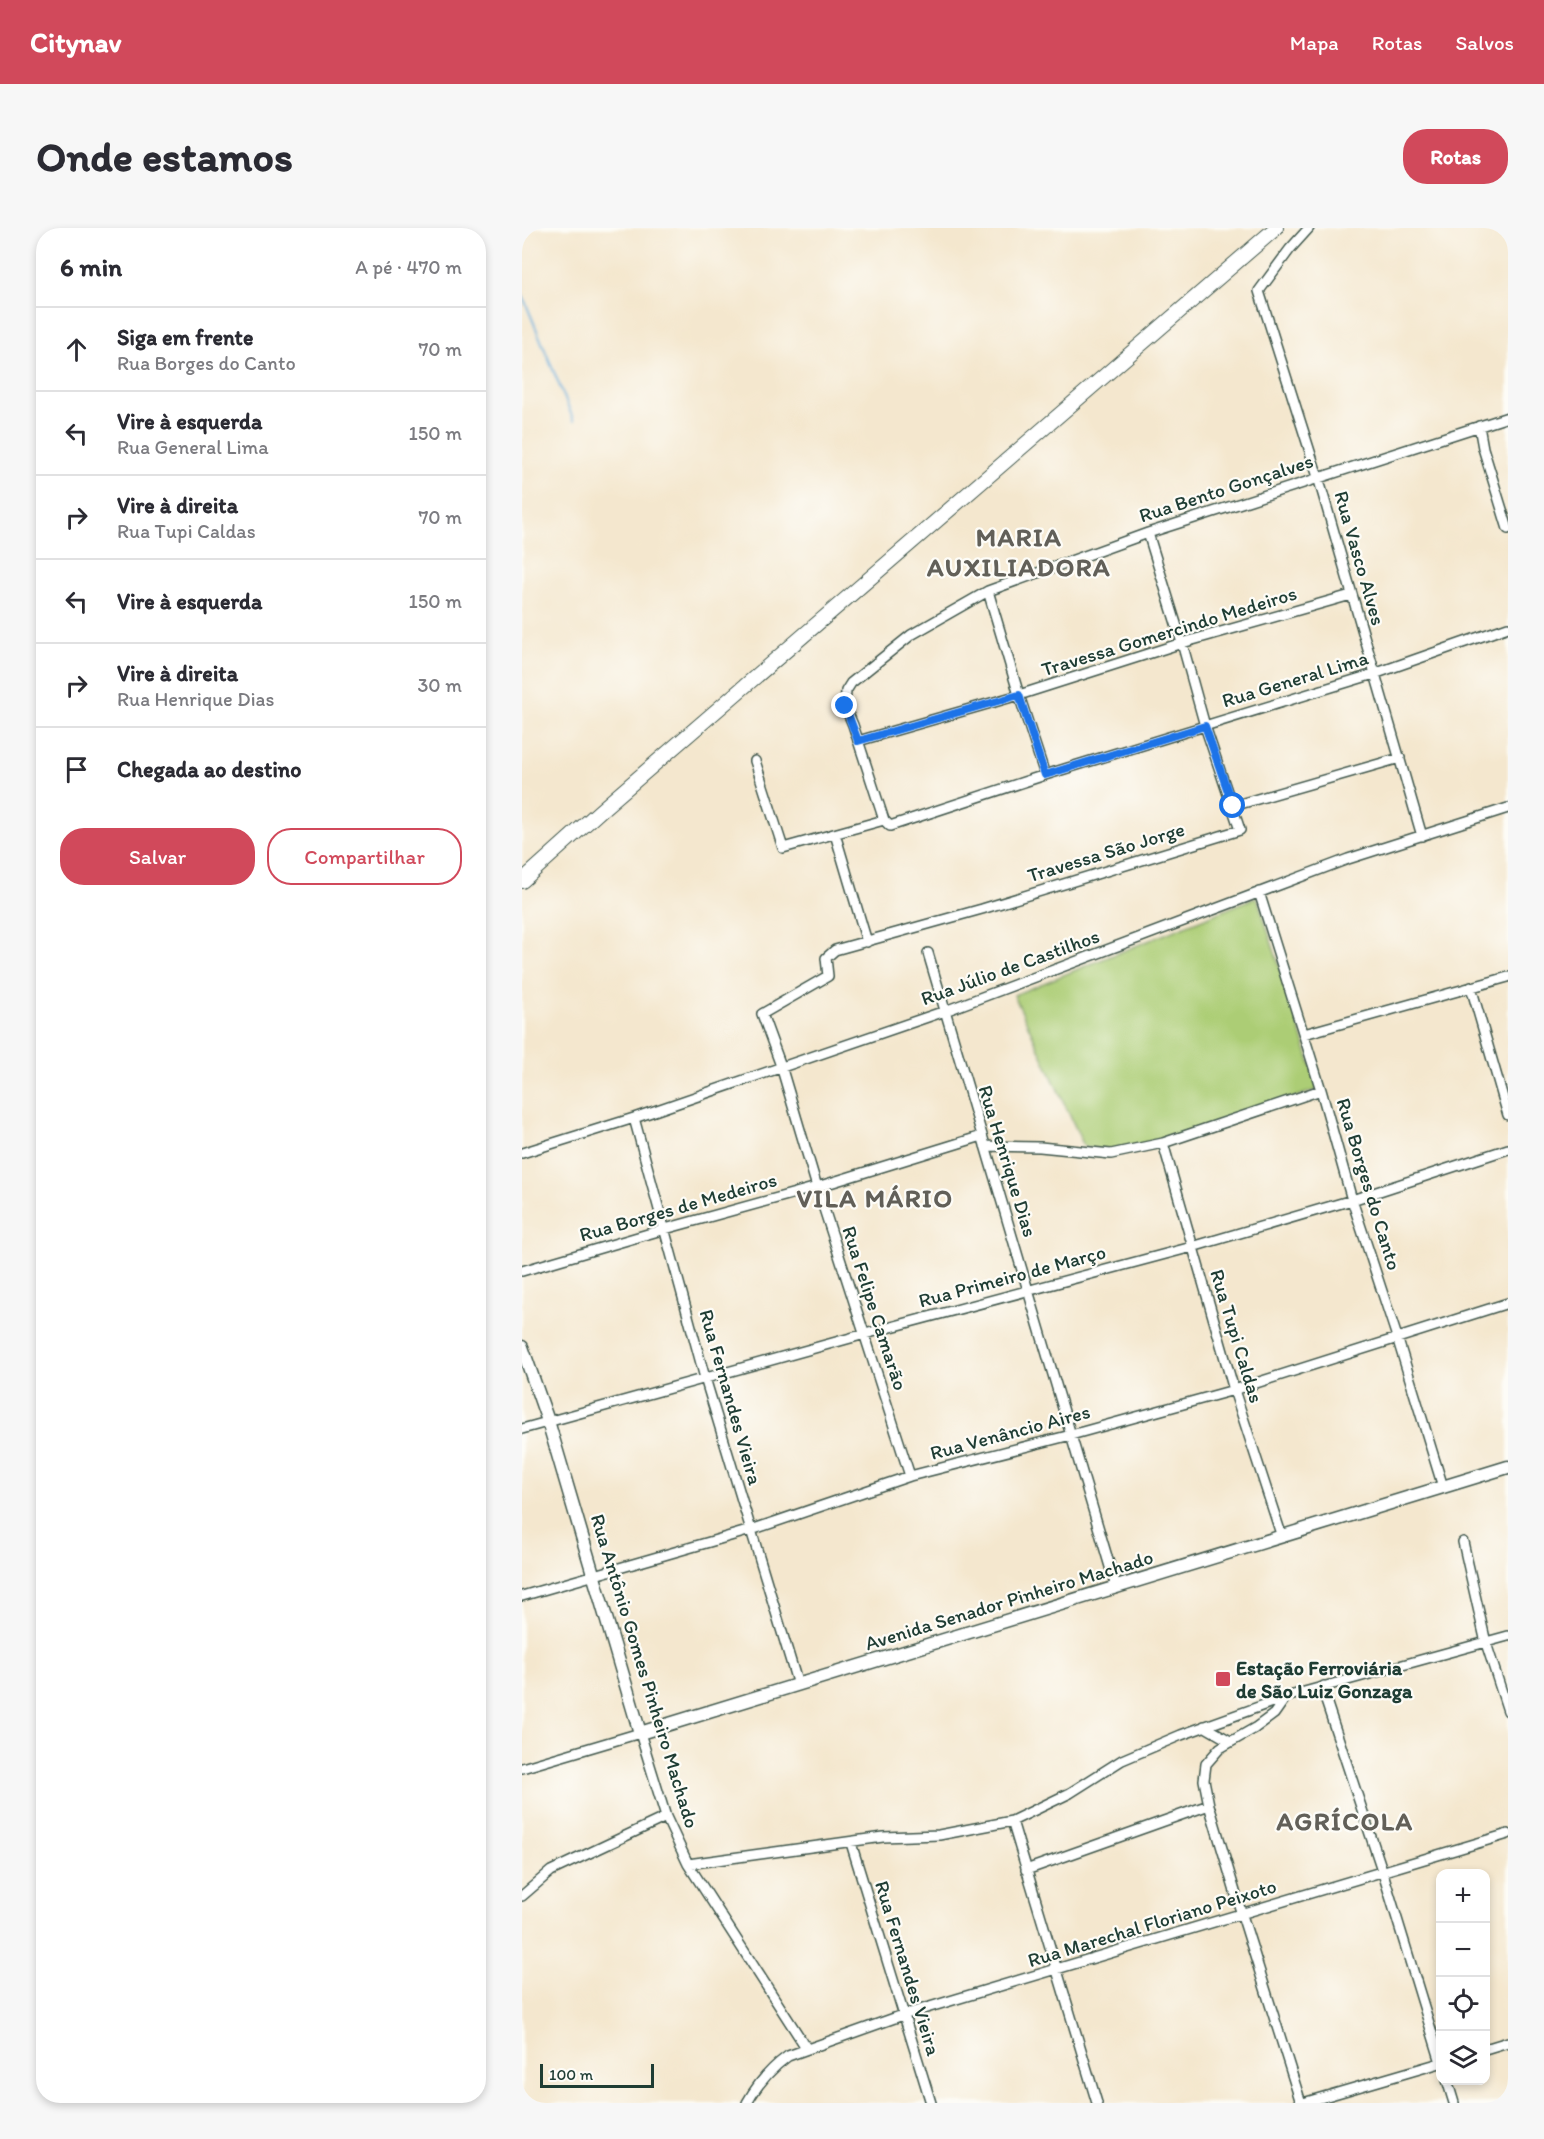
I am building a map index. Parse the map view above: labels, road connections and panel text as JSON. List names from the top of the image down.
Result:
{
  "streets": {
    "main road": ["Avenida Senador Pinheiro Machado", "Rua Antônio Gomes Pinheiro Machado"],
    "street": [
      "Rua Bento Gonçalves",
      "Rua Vasco Alves",
      "Travessa Gomercindo Medeiros",
      "Rua General Lima",
      "Travessa São Jorge",
      "Rua Júlio de Castilhos",
      "Rua Henrique Dias",
      "Rua Borges do Canto",
      "Rua Borges de Medeiros",
      "Rua Primeiro de Março",
      "Rua Felipe Camarão",
      "Rua Tupi Caldas",
      "Rua Fernandes Vieira",
      "Rua Venâncio Aires",
      "Rua Marechal Floriano Peixoto"
    ]
  },
  "crossings": [
    ["Rua Bento Gonçalves", "Rua Vasco Alves"],
    ["Rua Bento Gonçalves", "Travessa Gomercindo Medeiros"],
    ["Rua Vasco Alves", "Travessa Gomercindo Medeiros"],
    ["Rua Vasco Alves", "Rua General Lima"],
    ["Rua Vasco Alves", "Rua Júlio de Castilhos"],
    ["Travessa São Jorge", "Rua Felipe Camarão"],
    ["Rua Júlio de Castilhos", "Rua Henrique Dias"],
    ["Rua Júlio de Castilhos", "Rua Borges do Canto"],
    ["Rua Júlio de Castilhos", "Rua Felipe Camarão"],
    ["Rua Júlio de Castilhos", "Rua Fernandes Vieira"],
    ["Rua Henrique Dias", "Rua Borges de Medeiros"],
    ["Rua Henrique Dias", "Rua Primeiro de Março"],
    ["Rua Henrique Dias", "Rua Venâncio Aires"],
    ["Rua Henrique Dias", "Avenida Senador Pinheiro Machado"],
    ["Rua Borges do Canto", "Rua Primeiro de Março"],
    ["Rua Borges do Canto", "Rua Venâncio Aires"],
    ["Rua Borges do Canto", "Avenida Senador Pinheiro Machado"],
    ["Rua Borges de Medeiros", "Rua Felipe Camarão"],
    ["Rua Borges de Medeiros", "Rua Fernandes Vieira"],
    ["Rua Primeiro de Março", "Rua Felipe Camarão"],
    ["Rua Primeiro de Março", "Rua Tupi Caldas"],
    ["Rua Primeiro de Março", "Rua Fernandes Vieira"],
    ["Rua Primeiro de Março", "Rua Antônio Gomes Pinheiro Machado"],
    ["Rua Felipe Camarão", "Rua Venâncio Aires"],
    ["Rua Tupi Caldas", "Rua Venâncio Aires"],
    ["Rua Tupi Caldas", "Avenida Senador Pinheiro Machado"],
    ["Rua Fernandes Vieira", "Rua Venâncio Aires"],
    ["Rua Fernandes Vieira", "Avenida Senador Pinheiro Machado"],
    ["Rua Fernandes Vieira", "Rua Marechal Floriano Peixoto"],
    ["Rua Venâncio Aires", "Rua Antônio Gomes Pinheiro Machado"],
    ["Avenida Senador Pinheiro Machado", "Rua Antônio Gomes Pinheiro Machado"],
    ["Rua Antônio Gomes Pinheiro Machado", "Rua Marechal Floriano Peixoto"]
  ],
  "districts": ["MARIA AUXILIADORA", "VILA MÁRIO", "AGRÍCOLA"],
  "places": {
    "transit": ["Estação Ferroviária de São Luiz Gonzaga"]
  },
  "scale_bar": "100 m",
  "page": {
    "header": "Citynav",
    "nav": ["Mapa", "Rotas", "Salvos"],
    "buttons": [
      "Rotas",
      ["Salvar", "Compartilhar"]
    ],
    "title": "Onde estamos",
    "heading": ["6 min", "A pé · 470 m"],
    "list": [
      ["Siga em frente", "Rua Borges do Canto", "70 m"],
      ["Vire à esquerda", "Rua General Lima", "150 m"],
      ["Vire à direita", "Rua Tupi Caldas", "70 m"],
      ["Vire à esquerda", "150 m"],
      ["Vire à direita", "Rua Henrique Dias", "30 m"],
      "Chegada ao destino"
    ],
    "map_buttons": ["+", "−"],
    "scale": "100 m"
  }
}
